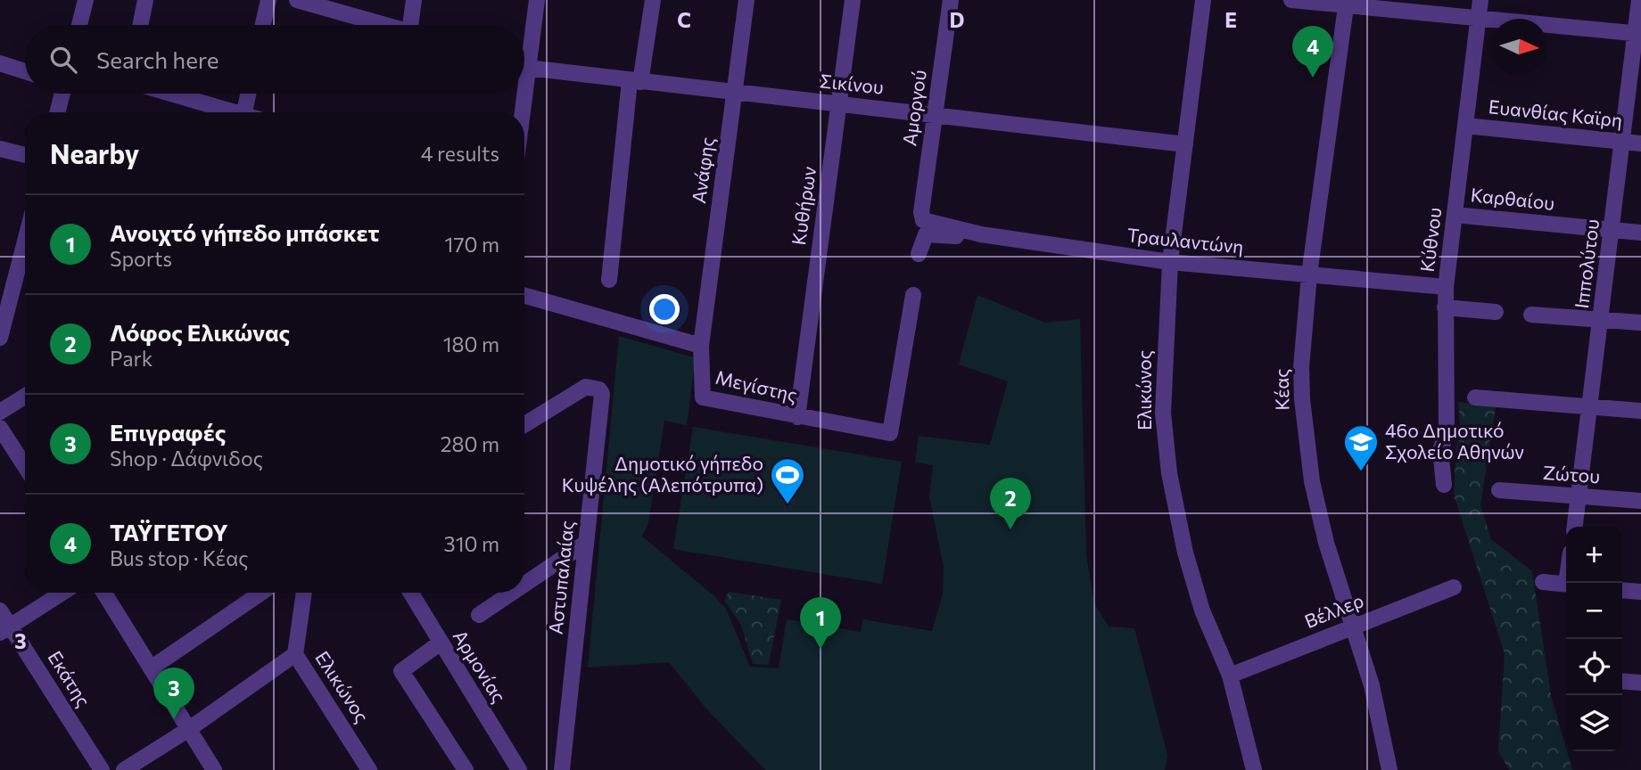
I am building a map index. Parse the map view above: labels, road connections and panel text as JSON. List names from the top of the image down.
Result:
{
  "streets": {
    "street": [
      "Σικίνου",
      "Αμοργού",
      "Ευανθίας Καϊρη",
      "Ανάφης",
      "Καρθαίου",
      "Κυθήρων",
      "Κύθνου",
      "Τραυλαντώνη",
      "Ιππολύτου",
      "Μεγίστης",
      "Κέας",
      "Ελικώνος",
      "Ζώτου",
      "Αστυπαλαίας",
      "Βέλλερ",
      "Αρμονίας",
      "Εκάτης"
    ]
  },
  "crossings": [
    ["Σικίνου", "Αμοργού"],
    ["Σικίνου", "Ανάφης"],
    ["Σικίνου", "Κυθήρων"],
    ["Σικίνου", "Ελικώνος"],
    ["Αμοργού", "Τραυλαντώνη"],
    ["Ευανθίας Καϊρη", "Κύθνου"],
    ["Ευανθίας Καϊρη", "Ιππολύτου"],
    ["Ανάφης", "Μεγίστης"],
    ["Καρθαίου", "Κύθνου"],
    ["Καρθαίου", "Ιππολύτου"],
    ["Κυθήρων", "Μεγίστης"],
    ["Κύθνου", "Τραυλαντώνη"],
    ["Τραυλαντώνη", "Κέας"],
    ["Τραυλαντώνη", "Ελικώνος"],
    ["Ιππολύτου", "Ζώτου"],
    ["Κέας", "Βέλλερ"],
    ["Ελικώνος", "Βέλλερ"]
  ],
  "places": {
    "school or university": ["46ο Δημοτικό Σχολείο Αθηνών"],
    "sports": ["Δημοτικό γήπεδο Κυψέλης (Αλεπότρυπα)"]
  },
  "north": "right",
  "page": {
    "search": "Search here",
    "pins": [
      "4",
      "2",
      "1",
      "3"
    ],
    "heading": ["Nearby", "4 results"],
    "list": [
      {
        "mark": "1",
        "name": "Ανοιχτό γήπεδο μπάσκετ",
        "note": "Sports",
        "value": "170 m"
      },
      {
        "mark": "2",
        "name": "Λόφος Ελικώνας",
        "note": "Park",
        "value": "180 m"
      },
      {
        "mark": "3",
        "name": "Επιγραφές",
        "note": "Shop · Δάφνιδος",
        "value": "280 m"
      },
      {
        "mark": "4",
        "name": "ΤΑΫΓΕΤΟΥ",
        "note": "Bus stop · Κέας",
        "value": "310 m"
      }
    ],
    "map_buttons": ["+", "−"]
  },
  "grid": {
    "columns": ["C", "D", "E"],
    "rows": ["3"]
  }
}
